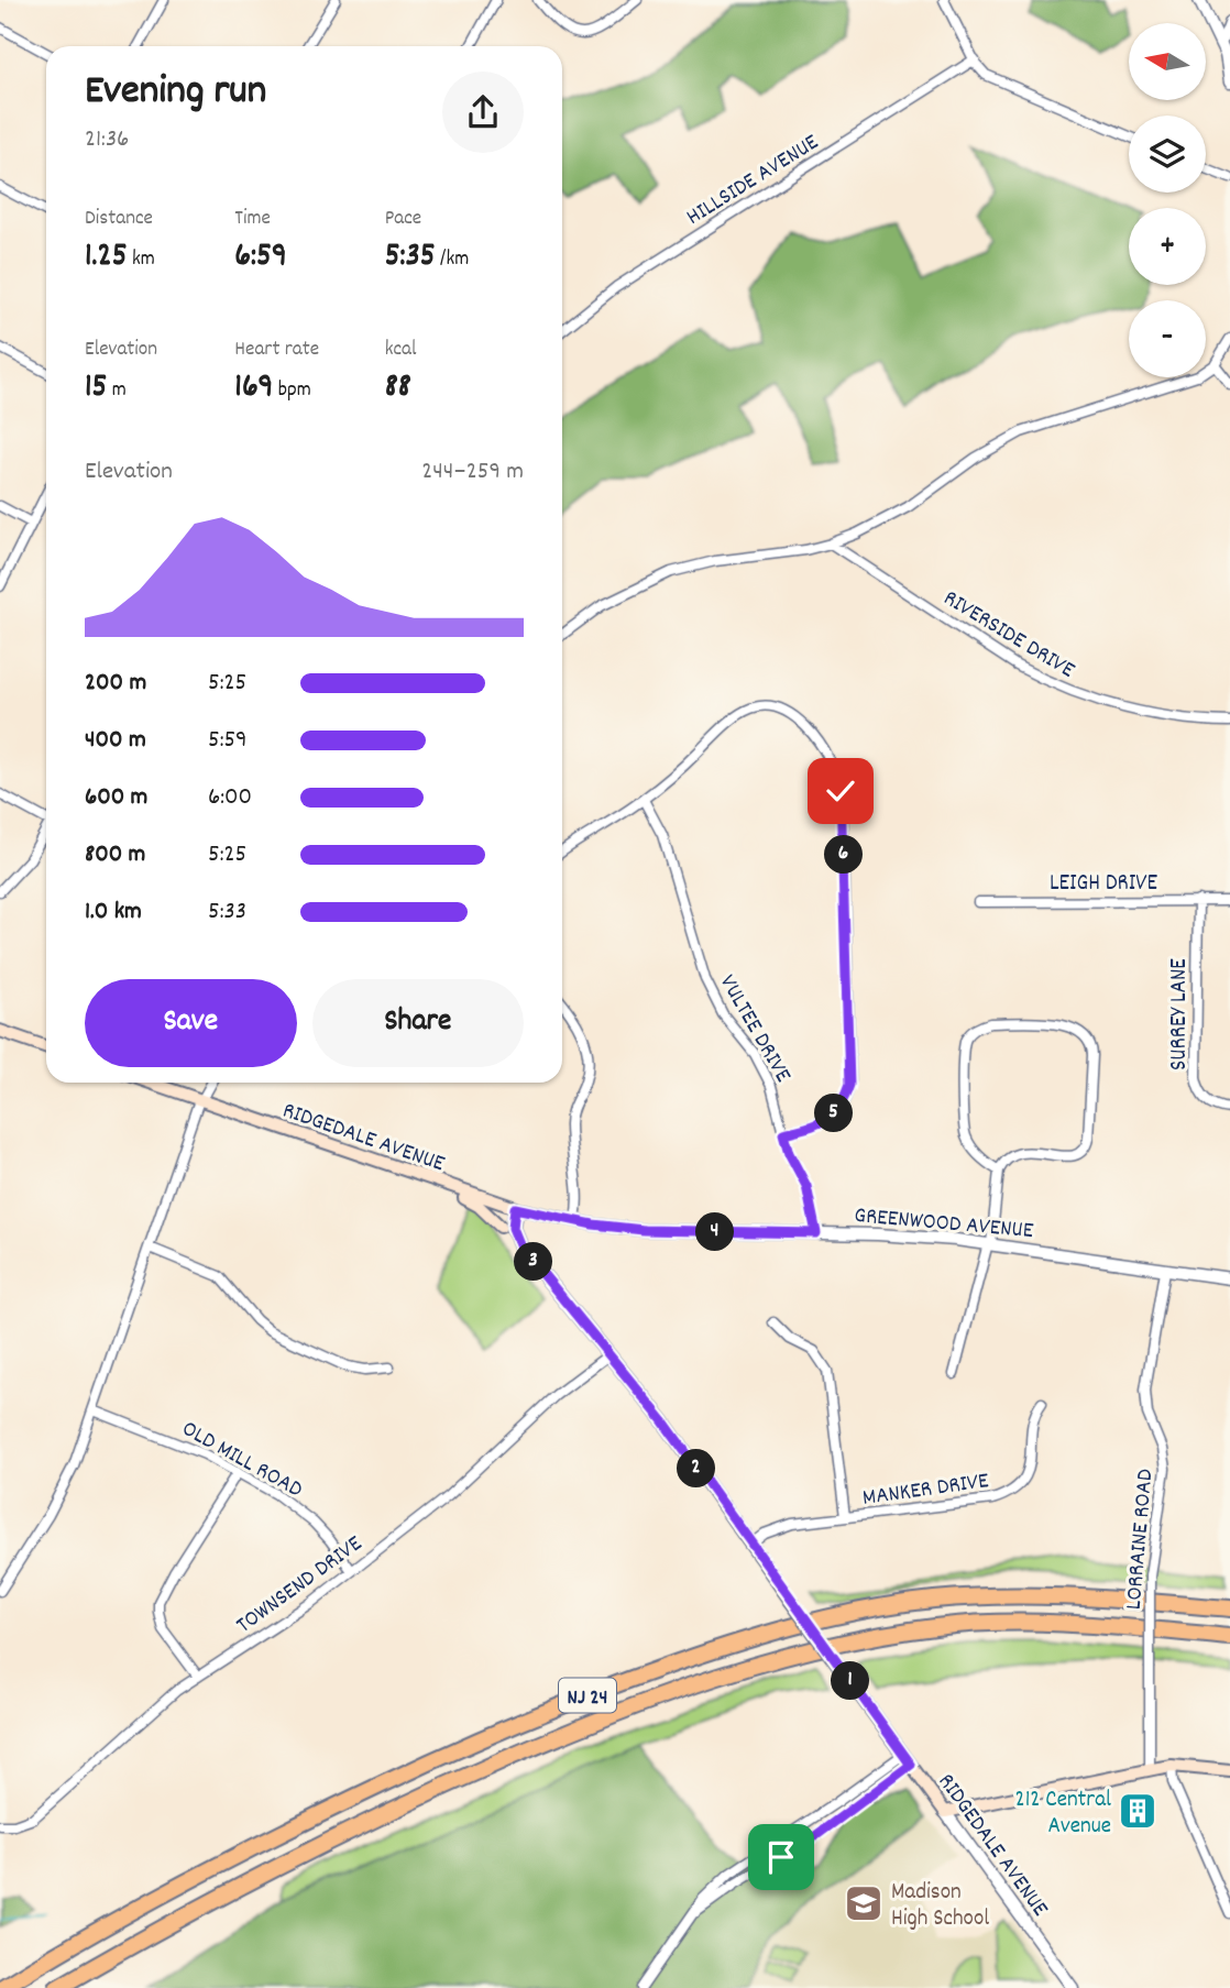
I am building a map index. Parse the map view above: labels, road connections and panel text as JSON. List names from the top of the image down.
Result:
{
  "streets": {
    "highway": ["NJ 24"],
    "main road": ["RIDGEDALE AVENUE"],
    "street": [
      "HILLSIDE AVENUE",
      "RIVERSIDE DRIVE",
      "LEIGH DRIVE",
      "SURREY LANE",
      "VULTEE DRIVE",
      "GREENWOOD AVENUE",
      "OLD MILL ROAD",
      "MANKER DRIVE",
      "LORRAINE ROAD",
      "TOWNSEND DRIVE"
    ]
  },
  "crossings": [
    ["LEIGH DRIVE", "SURREY LANE"],
    ["VULTEE DRIVE", "GREENWOOD AVENUE"],
    ["RIDGEDALE AVENUE", "GREENWOOD AVENUE"],
    ["RIDGEDALE AVENUE", "MANKER DRIVE"],
    ["RIDGEDALE AVENUE", "TOWNSEND DRIVE"],
    ["GREENWOOD AVENUE", "LORRAINE ROAD"],
    ["OLD MILL ROAD", "TOWNSEND DRIVE"]
  ],
  "places": {
    "building": ["212 Central Avenue"],
    "school or university": ["Madison High School"]
  },
  "north": "left",
  "page": {
    "map_buttons": ["+", "−"],
    "heading": ["Evening run", "21:36"],
    "stats": [
      ["Distance", "1.25 km"],
      ["Time", "6:59"],
      ["Pace", "5:35 /km"],
      ["Elevation", "15 m"],
      ["Heart rate", "169 bpm"],
      ["kcal", "88"]
    ],
    "chart": ["Elevation", "244–259 m"],
    "list": [
      {
        "name": "200 m",
        "note": "5:25"
      },
      {
        "name": "400 m",
        "note": "5:59"
      },
      {
        "name": "600 m",
        "note": "6:00"
      },
      {
        "name": "800 m",
        "note": "5:25"
      },
      {
        "name": "1.0 km",
        "note": "5:33"
      }
    ],
    "pins": [
      "6",
      "5",
      "4",
      "3",
      "2",
      "1"
    ],
    "buttons": ["Save", "Share"]
  }
}
